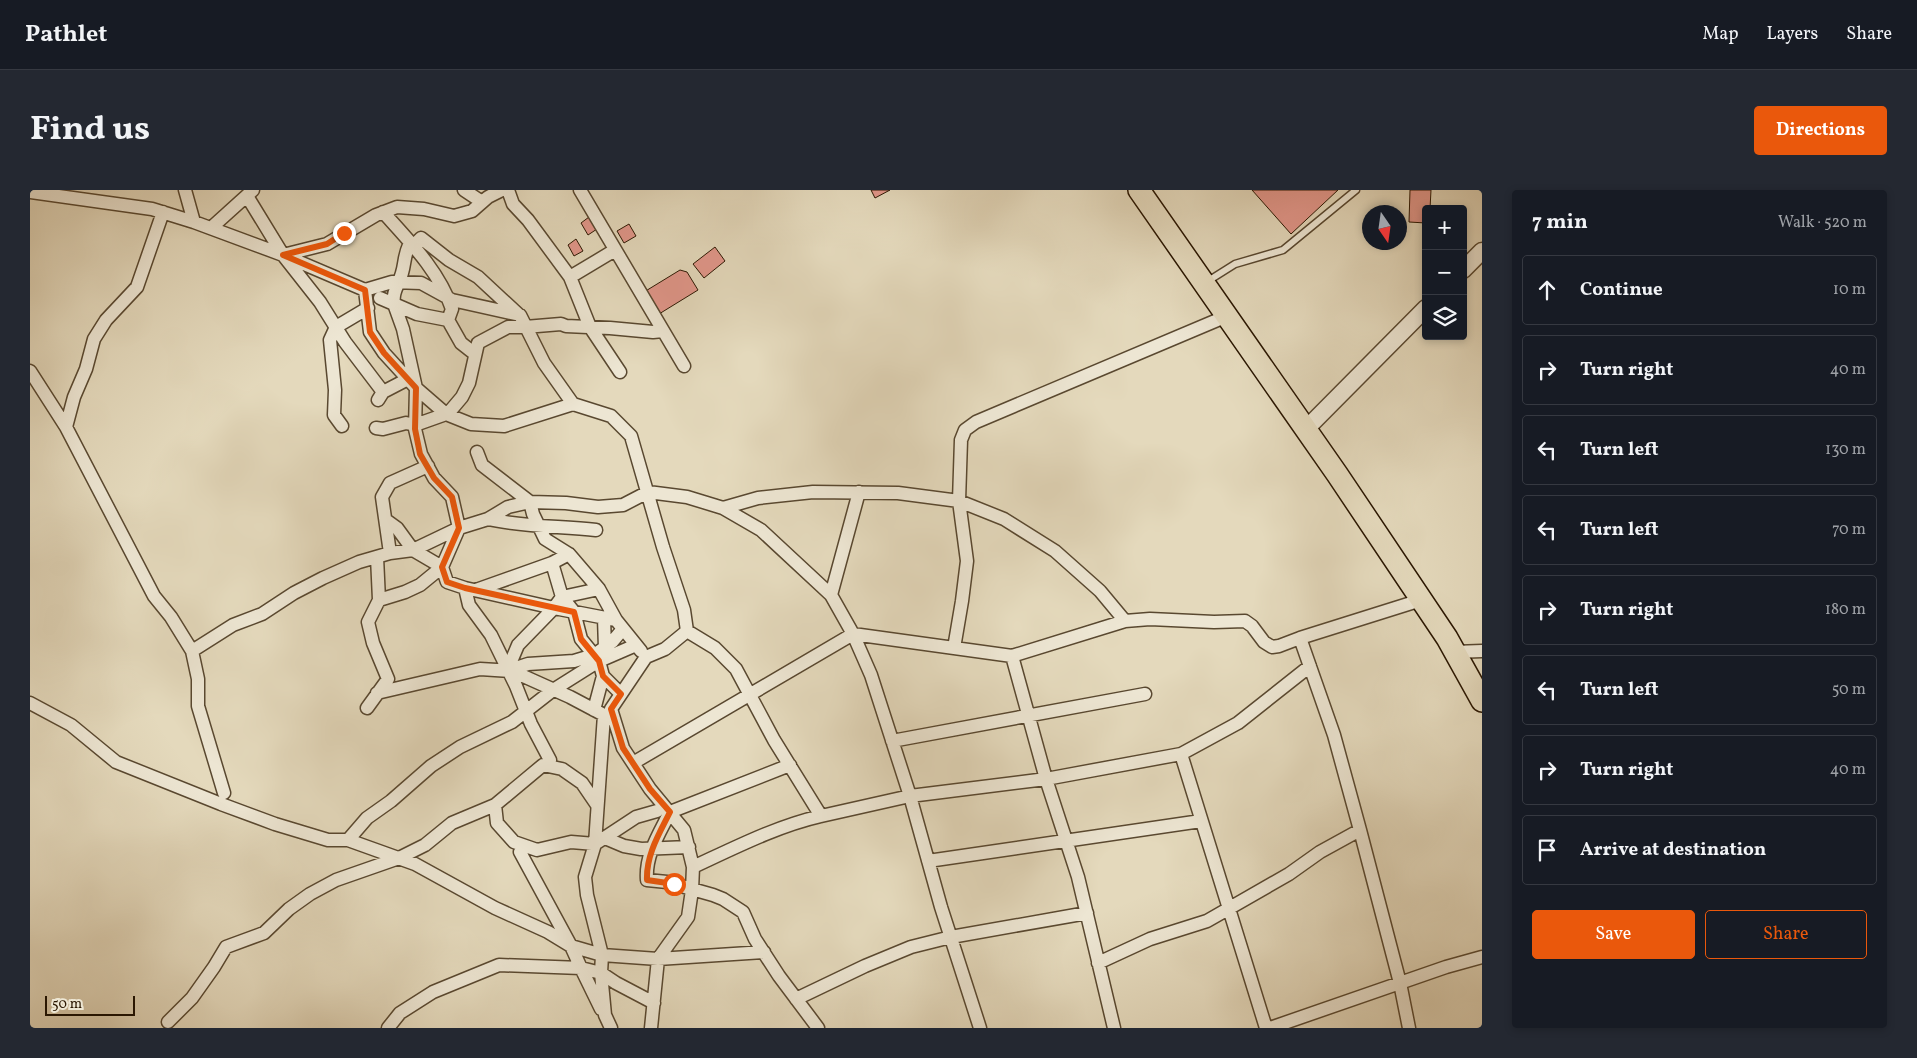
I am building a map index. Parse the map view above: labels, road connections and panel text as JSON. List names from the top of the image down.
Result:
{
  "scale_bar": "50 m",
  "north": "bottom",
  "page": {
    "header": "Pathlet",
    "nav": ["Map", "Layers", "Share"],
    "title": "Find us",
    "buttons": [
      "Directions",
      ["Save", "Share"]
    ],
    "heading": ["7 min", "Walk · 520 m"],
    "map_buttons": ["+", "−"],
    "list": [
      ["Continue", "10 m"],
      ["Turn right", "40 m"],
      ["Turn left", "130 m"],
      ["Turn left", "70 m"],
      ["Turn right", "180 m"],
      ["Turn left", "50 m"],
      ["Turn right", "40 m"],
      "Arrive at destination"
    ],
    "scale": "50 m"
  }
}
